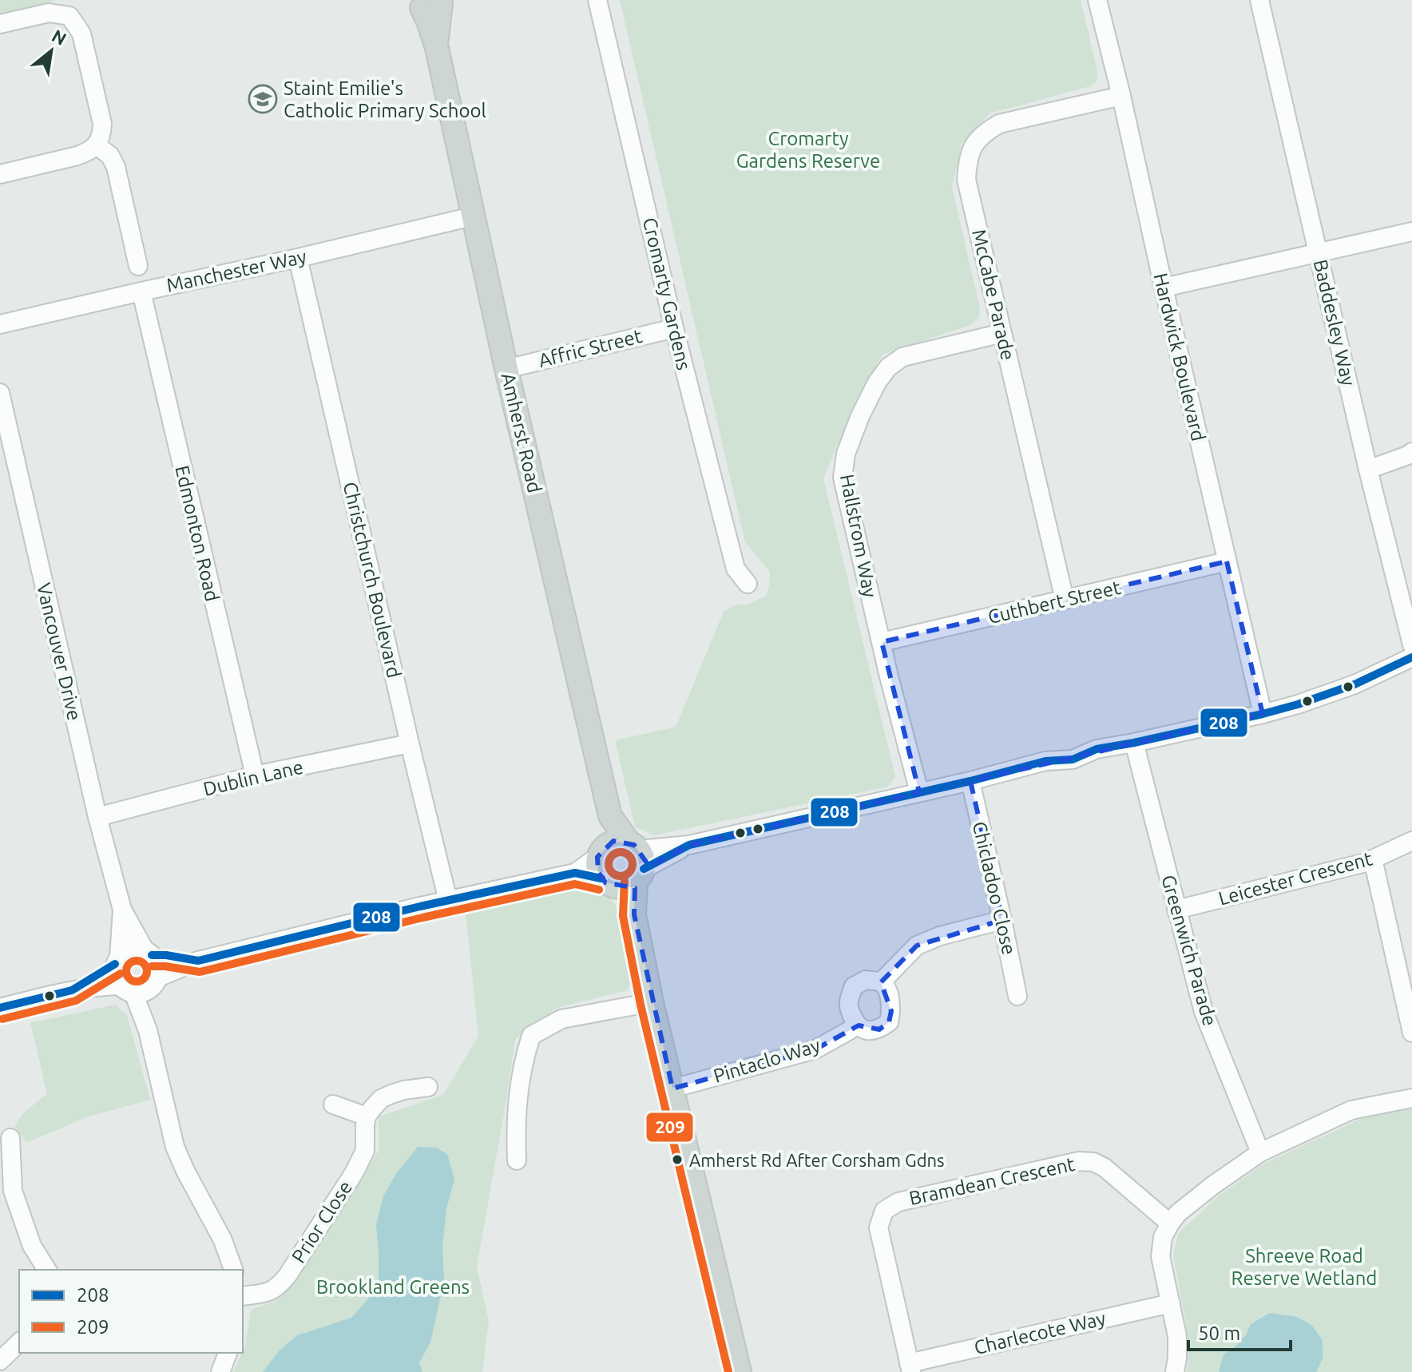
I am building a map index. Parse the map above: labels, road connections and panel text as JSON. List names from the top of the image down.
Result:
{
  "streets": {
    "main road": ["Amherst Road"],
    "street": [
      "Manchester Way",
      "Cromarty Gardens",
      "McCabe Parade",
      "Baddesley Way",
      "Affric Street",
      "Hardwick Boulevard",
      "Edmonton Road",
      "Hallstrom Way",
      "Christchurch Boulevard",
      "Cuthbert Street",
      "Vancouver Drive",
      "Dublin Lane",
      "Leicester Crescent",
      "Chicladoo Close",
      "Greenwich Parade",
      "Pintaclo Way",
      "Bramdean Crescent",
      "Prior Close",
      "Charlecote Way"
    ]
  },
  "crossings": [
    ["Manchester Way", "Amherst Road"],
    ["Manchester Way", "Edmonton Road"],
    ["Manchester Way", "Christchurch Boulevard"],
    ["Cromarty Gardens", "Affric Street"],
    ["McCabe Parade", "Hardwick Boulevard"],
    ["McCabe Parade", "Hallstrom Way"],
    ["McCabe Parade", "Cuthbert Street"],
    ["Affric Street", "Amherst Road"],
    ["Hardwick Boulevard", "Cuthbert Street"],
    ["Amherst Road", "Pintaclo Way"],
    ["Edmonton Road", "Dublin Lane"],
    ["Hallstrom Way", "Cuthbert Street"],
    ["Christchurch Boulevard", "Dublin Lane"],
    ["Vancouver Drive", "Dublin Lane"],
    ["Leicester Crescent", "Greenwich Parade"],
    ["Bramdean Crescent", "Charlecote Way"]
  ],
  "parks": ["Cromarty Gardens Reserve", "Shreeve Road Reserve Wetland", "Brookland Greens"],
  "places": {
    "school or university": ["Staint Emilie's Catholic Primary School"],
    "other": ["Amherst Rd After Corsham Gdns"]
  },
  "lines": ["transit line 208", "transit line 209"],
  "legend": ["208", "209"],
  "scale_bar": "50 m",
  "north": "top right"
}
